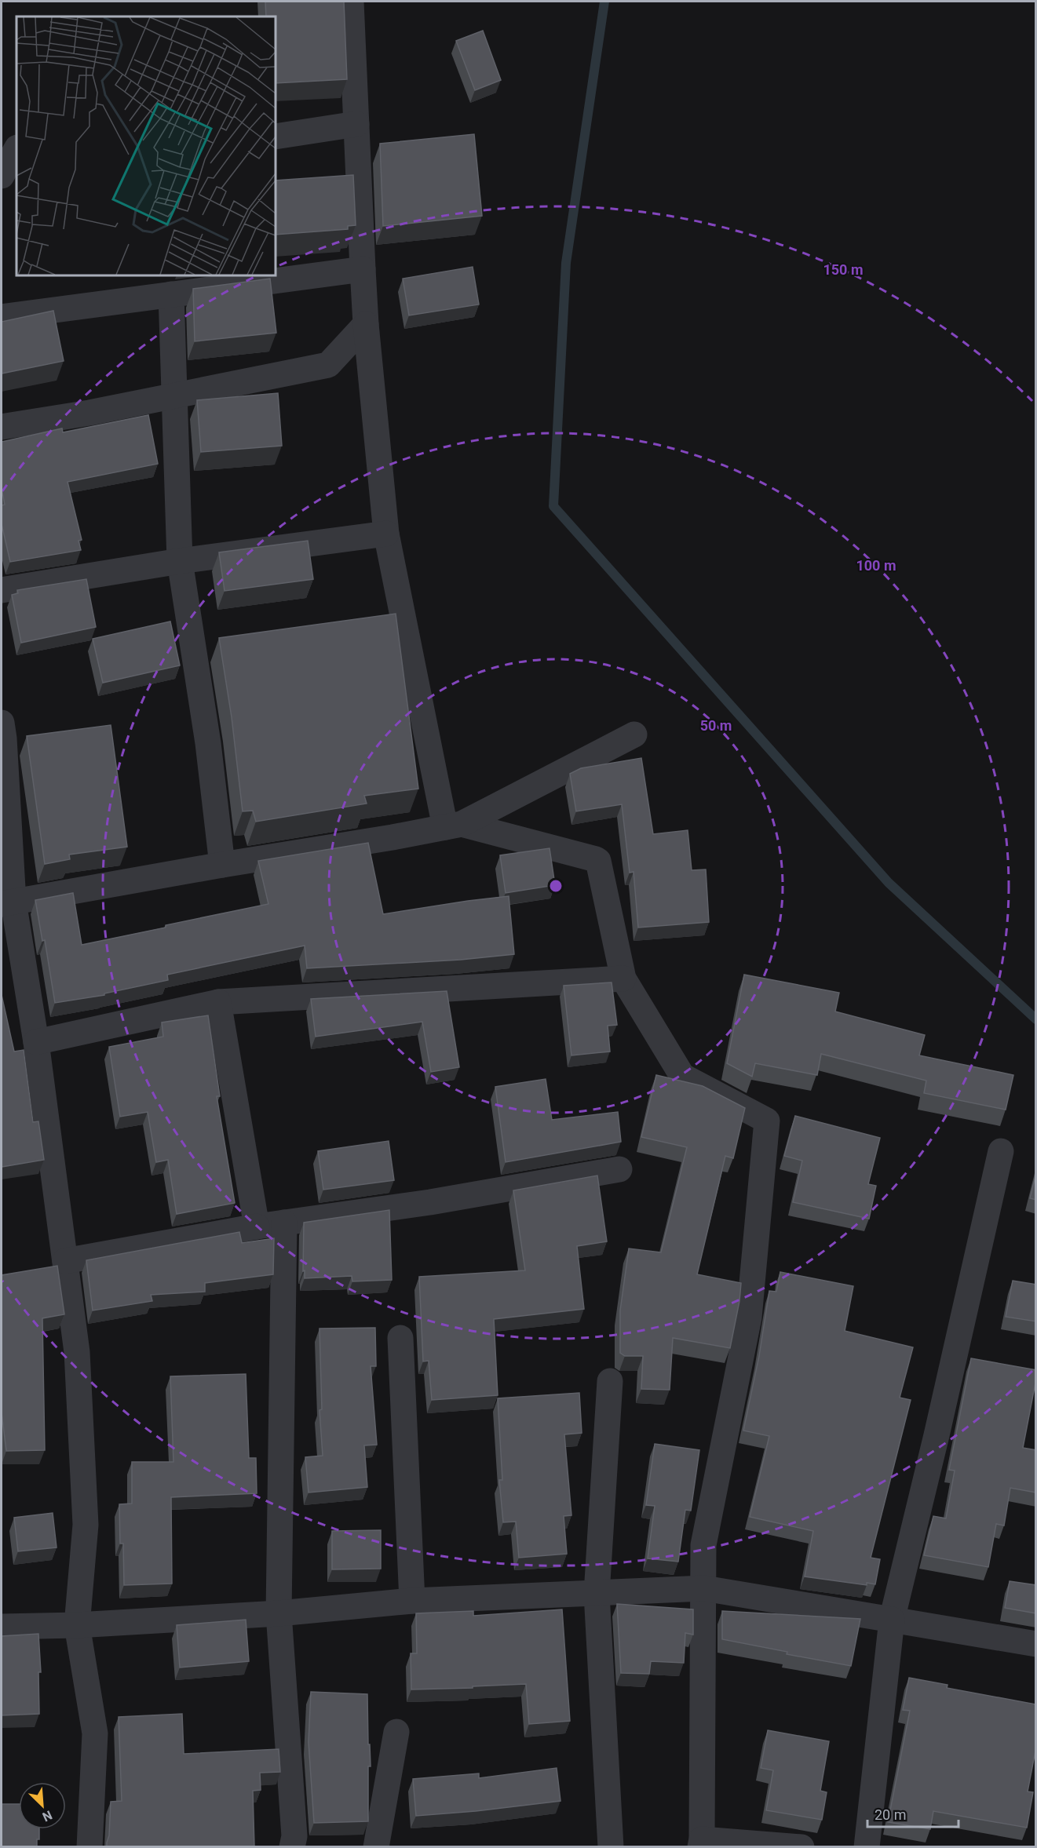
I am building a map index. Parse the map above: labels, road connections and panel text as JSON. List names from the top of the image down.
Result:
{
  "scale_bar": "20 m",
  "north": "bottom right",
  "rings": ["150 m", "100 m", "50 m"]
}
